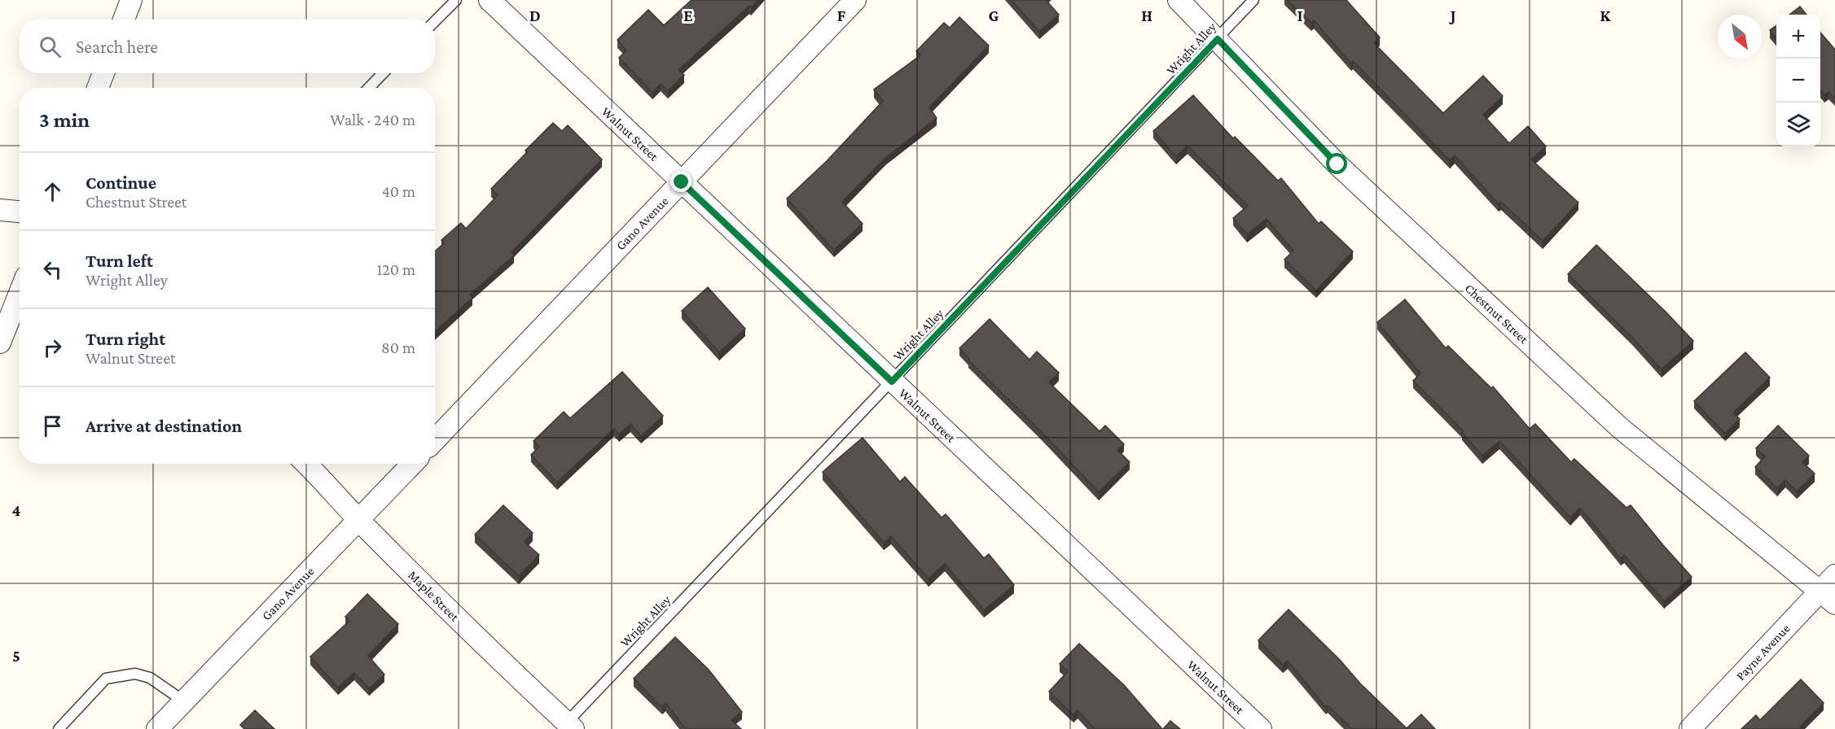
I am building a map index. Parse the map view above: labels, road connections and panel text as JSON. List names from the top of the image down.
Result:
{
  "streets": {
    "street": [
      "Walnut Street",
      "Gano Avenue",
      "Chestnut Street",
      "Maple Street",
      "Payne Avenue"
    ],
    "lane": ["Wright Alley"]
  },
  "crossings": [
    ["Wright Alley", "Walnut Street"],
    ["Wright Alley", "Chestnut Street"],
    ["Wright Alley", "Maple Street"],
    ["Walnut Street", "Gano Avenue"],
    ["Gano Avenue", "Maple Street"],
    ["Chestnut Street", "Payne Avenue"]
  ],
  "north": "bottom right",
  "page": {
    "map_buttons": ["+", "−"],
    "search": "Search here",
    "heading": ["3 min", "Walk · 240 m"],
    "list": [
      ["Continue", "Chestnut Street", "40 m"],
      ["Turn left", "Wright Alley", "120 m"],
      ["Turn right", "Walnut Street", "80 m"],
      "Arrive at destination"
    ]
  },
  "grid": {
    "columns": [
      "D",
      "E",
      "F",
      "G",
      "H",
      "I",
      "J",
      "K"
    ],
    "rows": ["4", "5"]
  }
}
